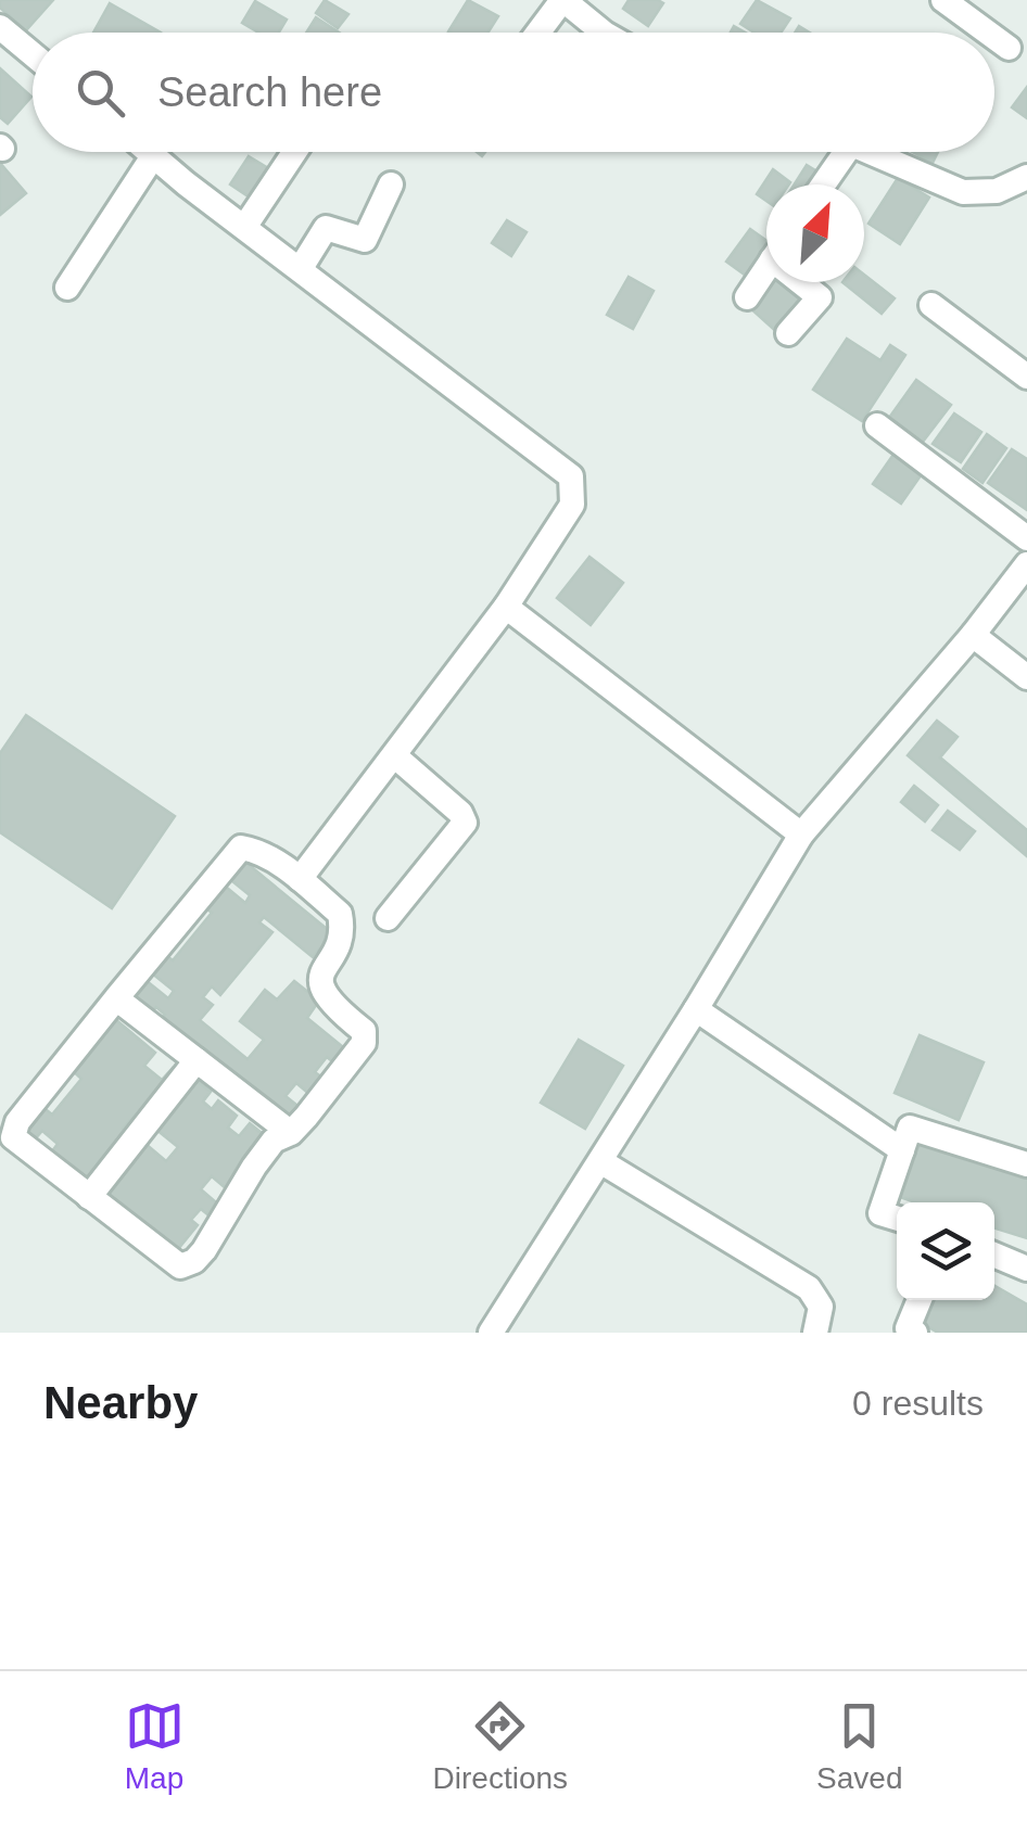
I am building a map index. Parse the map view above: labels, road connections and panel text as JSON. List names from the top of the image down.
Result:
{
  "north": "top right",
  "page": {
    "search": "Search here",
    "heading": ["Nearby", "0 results"],
    "nav": ["Map", "Directions", "Saved"]
  }
}
